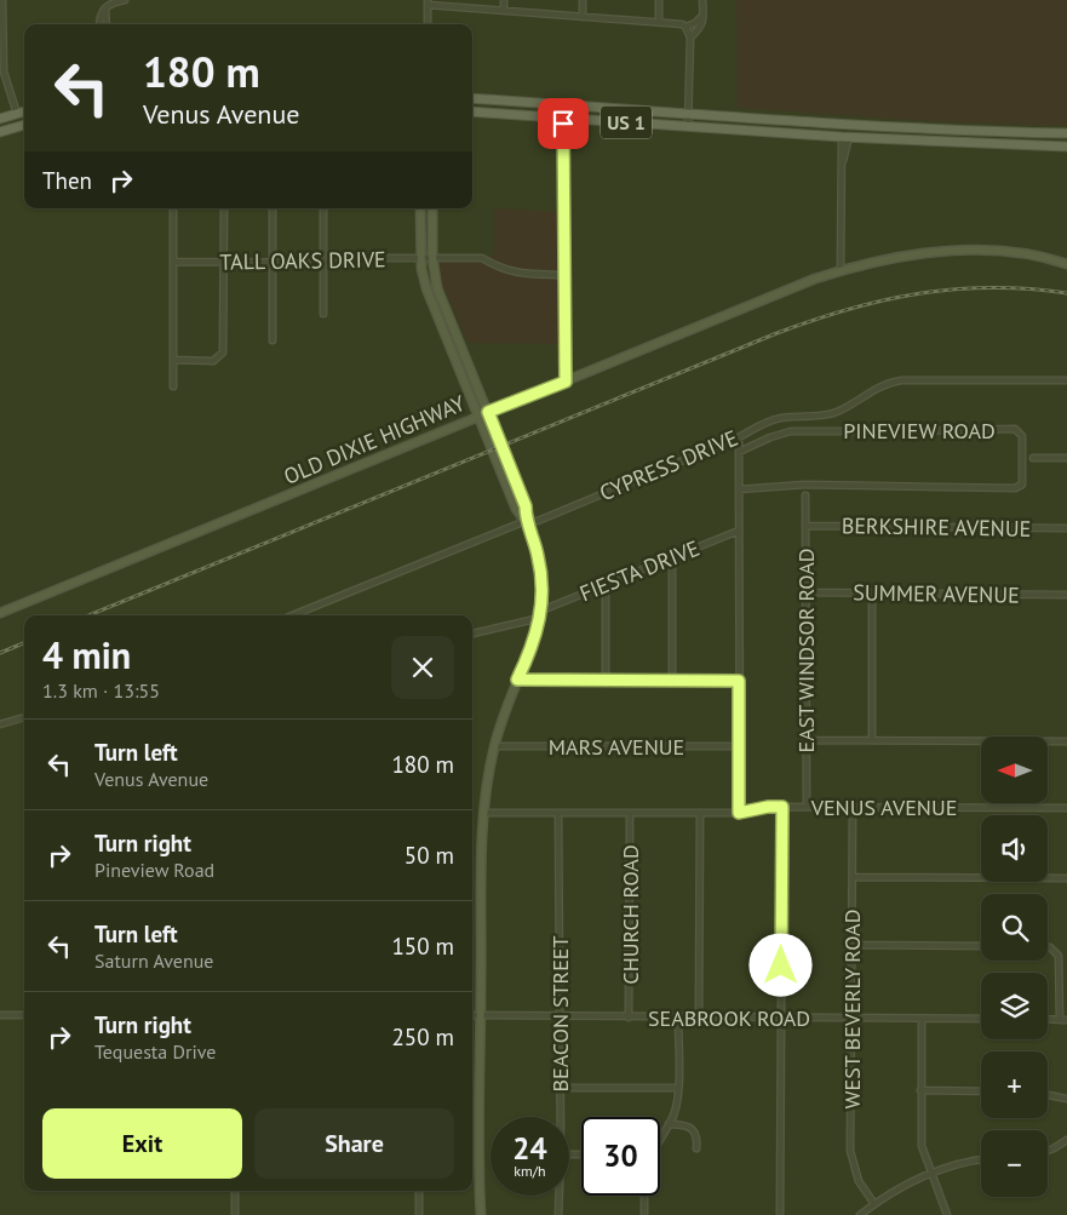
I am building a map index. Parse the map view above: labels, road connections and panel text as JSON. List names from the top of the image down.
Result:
{
  "streets": {
    "main road": ["US 1"],
    "street": [
      "TALL OAKS DRIVE",
      "PINEVIEW ROAD",
      "OLD DIXIE HIGHWAY",
      "CYPRESS DRIVE",
      "BERKSHIRE AVENUE",
      "FIESTA DRIVE",
      "SUMMER AVENUE",
      "EAST WINDSOR ROAD",
      "MARS AVENUE",
      "VENUS AVENUE",
      "CHURCH ROAD",
      "WEST BEVERLY ROAD",
      "BEACON STREET",
      "SEABROOK ROAD"
    ]
  },
  "crossings": [
    ["BERKSHIRE AVENUE", "EAST WINDSOR ROAD"],
    ["SUMMER AVENUE", "EAST WINDSOR ROAD"],
    ["EAST WINDSOR ROAD", "VENUS AVENUE"],
    ["VENUS AVENUE", "CHURCH ROAD"],
    ["VENUS AVENUE", "WEST BEVERLY ROAD"],
    ["VENUS AVENUE", "BEACON STREET"],
    ["CHURCH ROAD", "SEABROOK ROAD"],
    ["WEST BEVERLY ROAD", "SEABROOK ROAD"],
    ["BEACON STREET", "SEABROOK ROAD"]
  ],
  "north": "left",
  "page": {
    "turn": ["180 m", "Venus Avenue"],
    "then": "Then",
    "heading": ["4 min", "1.3 km · 13:55"],
    "list": [
      {
        "name": "Turn left",
        "note": "Venus Avenue",
        "value": "180 m"
      },
      {
        "name": "Turn right",
        "note": "Pineview Road",
        "value": "50 m"
      },
      {
        "name": "Turn left",
        "note": "Saturn Avenue",
        "value": "150 m"
      },
      {
        "name": "Turn right",
        "note": "Tequesta Drive",
        "value": "250 m"
      }
    ],
    "map_buttons": ["+", "−"],
    "buttons": ["Exit", "Share"],
    "speed": "24 km/h",
    "limit": "30"
  }
}
